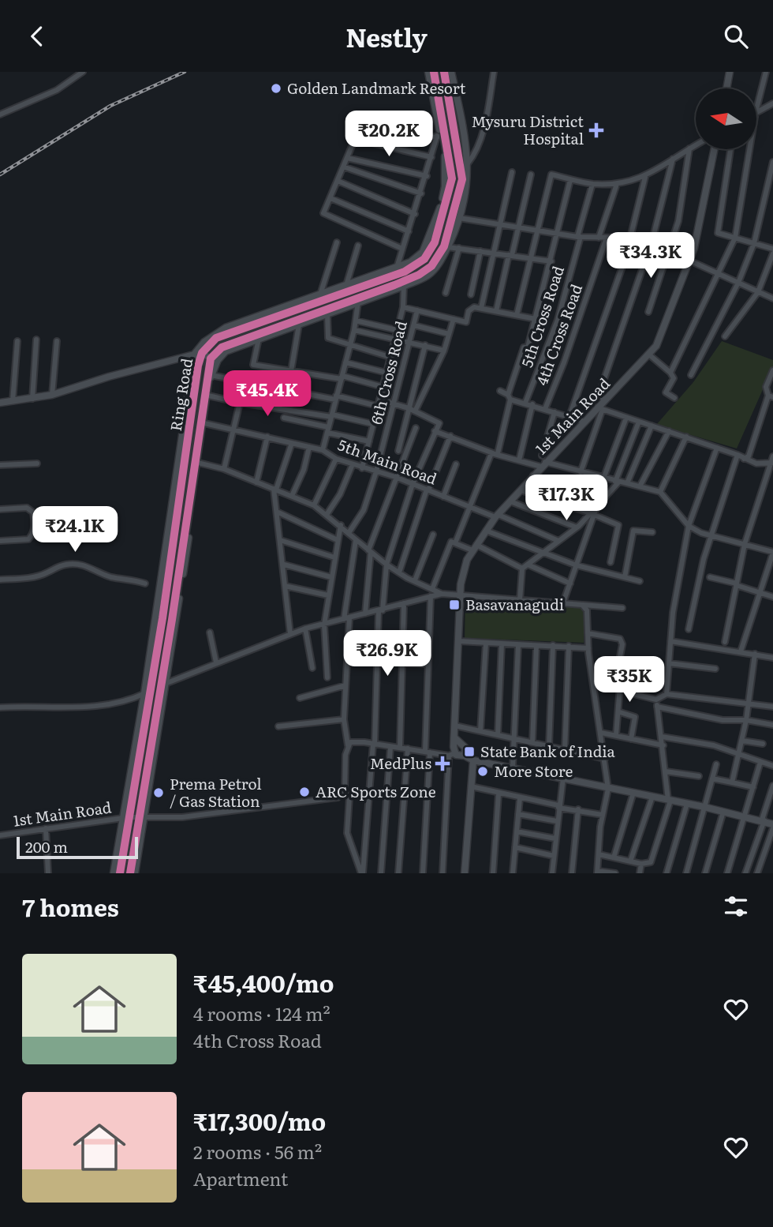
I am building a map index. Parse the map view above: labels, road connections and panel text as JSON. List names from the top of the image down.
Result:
{
  "streets": {
    "highway": ["Ring Road"],
    "street": [
      "5th Cross Road",
      "4th Cross Road",
      "6th Cross Road",
      "1st Main Road",
      "5th Main Road"
    ]
  },
  "crossings": [
    ["6th Cross Road", "5th Main Road"],
    ["Ring Road", "1st Main Road"],
    ["1st Main Road", "5th Main Road"]
  ],
  "places": {
    "other": [
      "Golden Landmark Resort",
      "More Store",
      "ARC Sports Zone",
      "Prema Petrol / Gas Station"
    ],
    "health": ["Mysuru District Hospital", "MedPlus"],
    "transit": ["Basavanagudi", "State Bank of India"]
  },
  "scale_bar": "200 m",
  "north": "left",
  "page": {
    "header": "Nestly",
    "price": [
      "₹20.2K",
      "₹34.3K",
      "₹45.4K",
      "₹17.3K",
      "₹24.1K",
      "₹26.9K",
      "₹35K"
    ],
    "scale": "200 m",
    "heading": "7 homes",
    "list": [
      {
        "name": "₹45,400/mo",
        "note": "4 rooms · 124 m² · 4th Cross Road"
      },
      {
        "name": "₹17,300/mo",
        "note": "2 rooms · 56 m² · Apartment"
      }
    ]
  }
}
